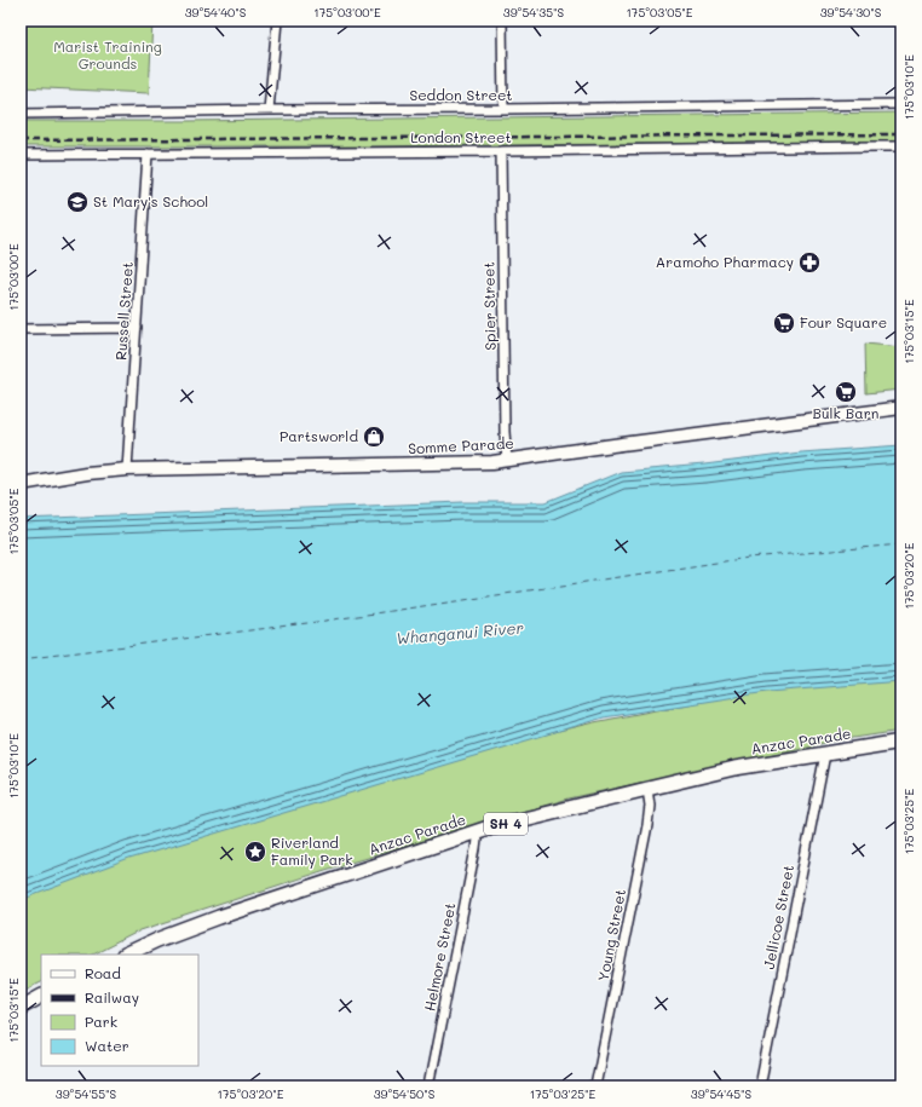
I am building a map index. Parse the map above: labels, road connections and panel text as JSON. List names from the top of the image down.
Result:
{
  "streets": {
    "main road": ["Somme Parade", "Anzac Parade", "SH 4"],
    "street": [
      "Seddon Street",
      "London Street",
      "Spier Street",
      "Russell Street",
      "Jellicoe Street",
      "Young Street",
      "Helmore Street"
    ]
  },
  "crossings": [
    ["London Street", "Spier Street"],
    ["London Street", "Russell Street"],
    ["Spier Street", "Somme Parade"],
    ["Russell Street", "Somme Parade"],
    ["Anzac Parade", "Jellicoe Street"],
    ["Anzac Parade", "Young Street"],
    ["Anzac Parade", "Helmore Street"]
  ],
  "water": ["Whanganui River"],
  "parks": ["Marist Training Grounds"],
  "places": {
    "school or university": ["St Mary's School"],
    "pharmacy": ["Aramoho Pharmacy"],
    "supermarket": ["Four Square", "Bulk Barn"],
    "shop": ["Partsworld"],
    "place": ["Riverland Family Park"]
  },
  "legend": [
    "Road",
    "Railway",
    "Park",
    "Water"
  ],
  "coordinates": [
    "39°54'40\"S",
    "175°03'00\"E",
    "39°54'35\"S",
    "175°03'05\"E",
    "39°54'30\"S",
    "175°03'10\"E",
    "175°03'15\"E",
    "175°03'20\"E",
    "175°03'25\"E",
    "39°54'55\"S",
    "39°54'50\"S",
    "39°54'45\"S"
  ]
}
